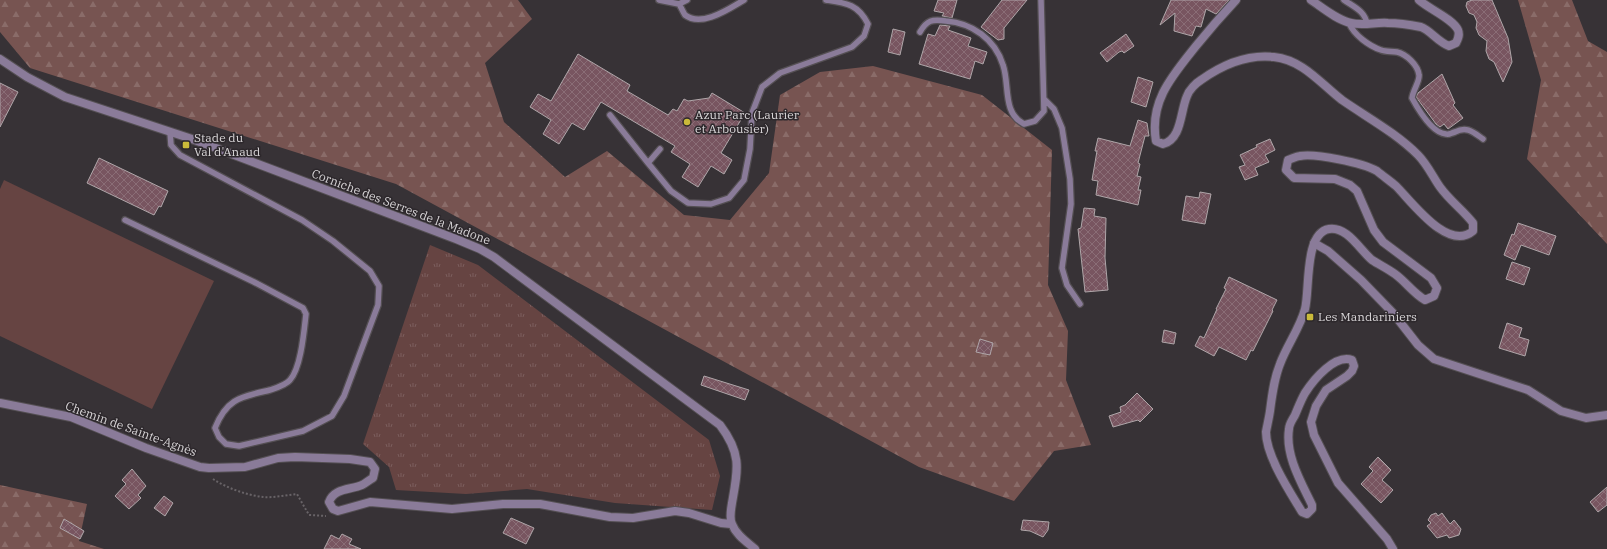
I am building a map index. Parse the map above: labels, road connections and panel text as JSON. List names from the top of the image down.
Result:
{
  "streets": {
    "street": ["Corniche des Serres de la Madone", "Chemin de Sainte-Agnès"]
  },
  "places": {
    "other": ["Azur Parc (Laurier et Arbousier)"],
    "transit": ["Stade du Val d'Anaud", "Les Mandariniers"]
  }
}
